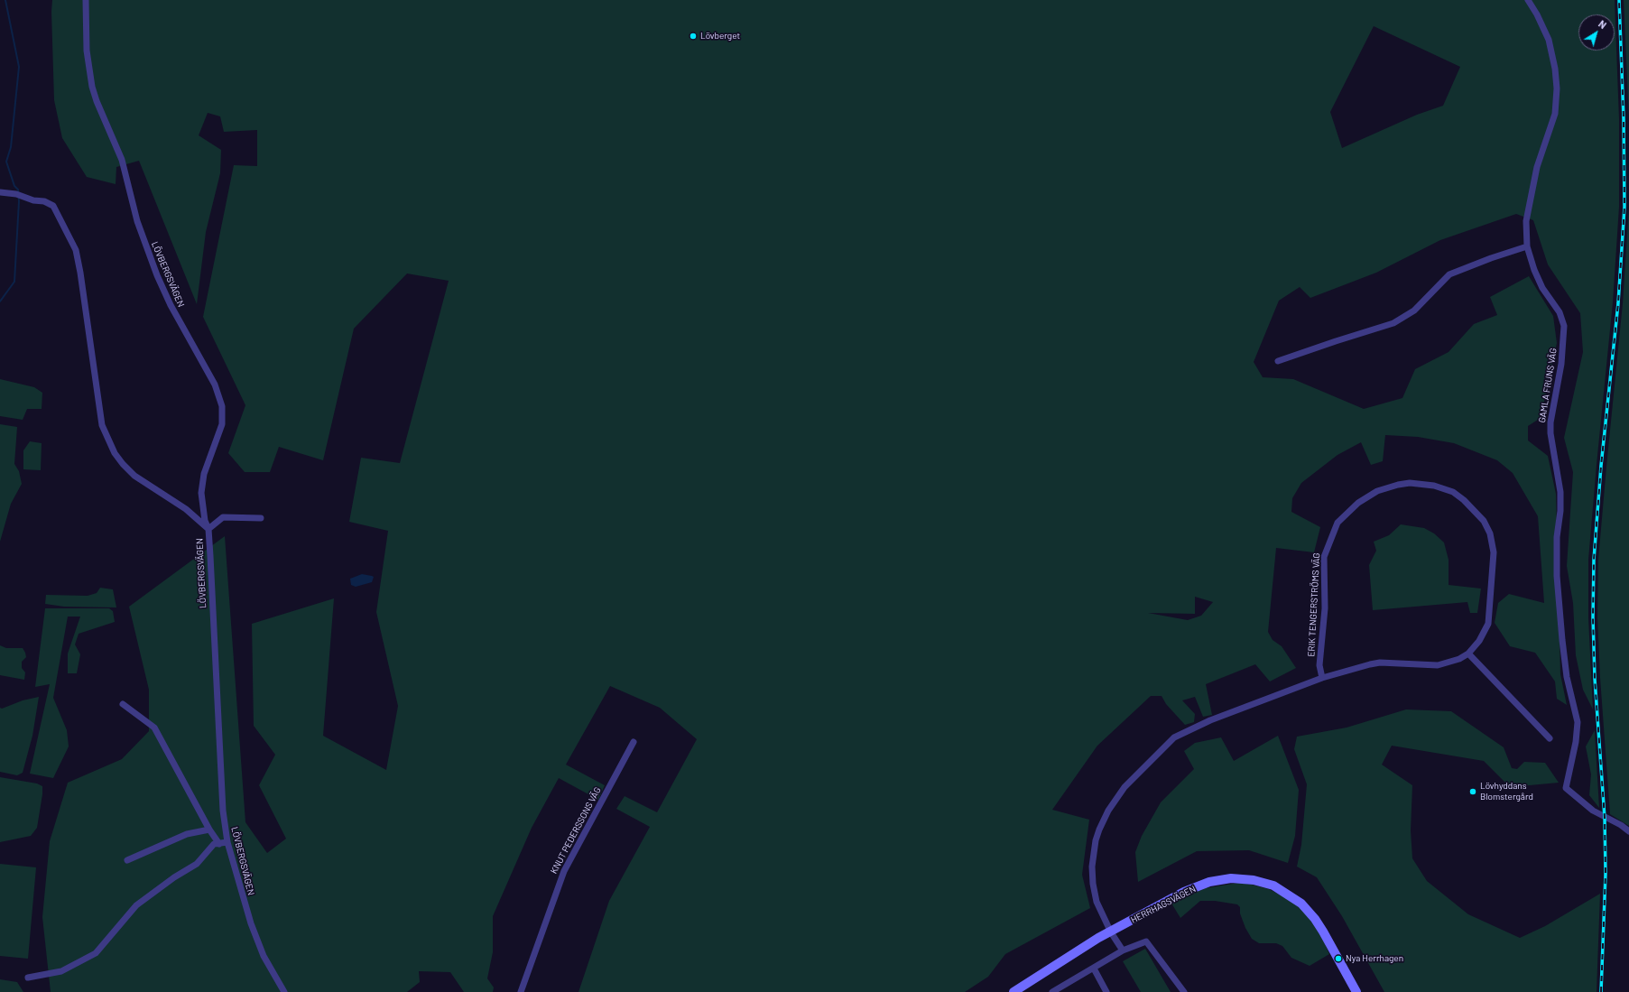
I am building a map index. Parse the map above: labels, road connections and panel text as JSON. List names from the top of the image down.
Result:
{
  "streets": {
    "street": [
      "LÖVBERGSVÄGEN",
      "GAMLA FRUNS VÄG",
      "ERIK TENGERSTRÖMS VÄG",
      "KNUT PEDERSSONS VÄG",
      "HERRHAGSVÄGEN"
    ]
  },
  "crossings": [
    ["ERIK TENGERSTRÖMS VÄG", "HERRHAGSVÄGEN"]
  ],
  "places": ["Lövberget", "Lövhyddans Blomstergård", "Nya Herrhagen"],
  "north": "top right"
}
